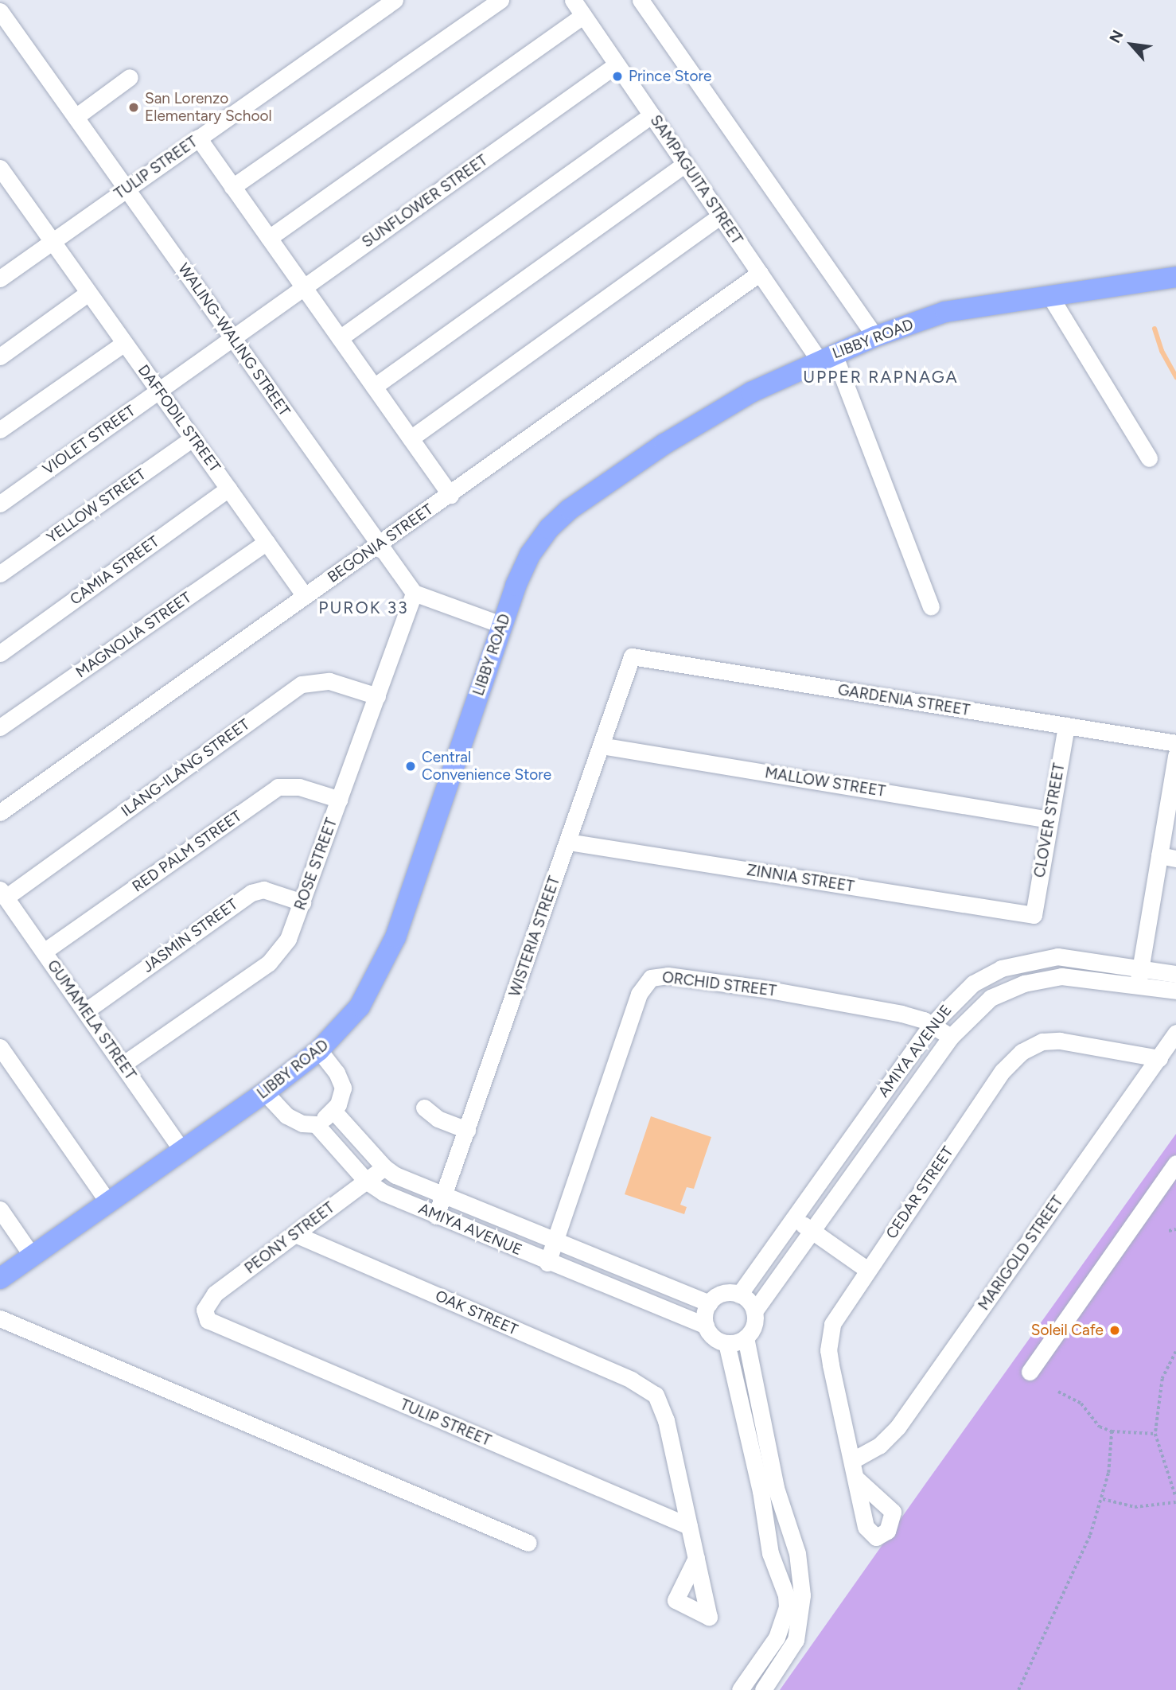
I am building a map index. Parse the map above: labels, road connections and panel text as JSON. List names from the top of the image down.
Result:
{
  "streets": {
    "main road": ["LIBBY ROAD"],
    "street": [
      "TULIP STREET",
      "SAMPAGUITA STREET",
      "SUNFLOWER STREET",
      "WALING-WALING STREET",
      "DAFFODIL STREET",
      "VIOLET STREET",
      "YELLOW STREET",
      "BEGONIA STREET",
      "CAMIA STREET",
      "MAGNOLIA STREET",
      "GARDENIA STREET",
      "ILANG-ILANG STREET",
      "MALLOW STREET",
      "CLOVER STREET",
      "RED PALM STREET",
      "ROSE STREET",
      "ZINNIA STREET",
      "JASMIN STREET",
      "WISTERIA STREET",
      "ORCHID STREET",
      "GUMAMELA STREET",
      "AMIYA AVENUE",
      "CEDAR STREET",
      "PEONY STREET",
      "MARIGOLD STREET",
      "OAK STREET"
    ]
  },
  "crossings": [
    ["TULIP STREET", "WALING-WALING STREET"],
    ["TULIP STREET", "DAFFODIL STREET"],
    ["TULIP STREET", "PEONY STREET"],
    ["TULIP STREET", "OAK STREET"],
    ["SAMPAGUITA STREET", "SUNFLOWER STREET"],
    ["SAMPAGUITA STREET", "LIBBY ROAD"],
    ["SAMPAGUITA STREET", "BEGONIA STREET"],
    ["SUNFLOWER STREET", "WALING-WALING STREET"],
    ["SUNFLOWER STREET", "VIOLET STREET"],
    ["LIBBY ROAD", "GUMAMELA STREET"],
    ["WALING-WALING STREET", "VIOLET STREET"],
    ["WALING-WALING STREET", "BEGONIA STREET"],
    ["WALING-WALING STREET", "ROSE STREET"],
    ["DAFFODIL STREET", "VIOLET STREET"],
    ["DAFFODIL STREET", "YELLOW STREET"],
    ["DAFFODIL STREET", "BEGONIA STREET"],
    ["DAFFODIL STREET", "CAMIA STREET"],
    ["DAFFODIL STREET", "MAGNOLIA STREET"],
    ["GARDENIA STREET", "CLOVER STREET"],
    ["GARDENIA STREET", "WISTERIA STREET"],
    ["ILANG-ILANG STREET", "ROSE STREET"],
    ["ILANG-ILANG STREET", "GUMAMELA STREET"],
    ["MALLOW STREET", "CLOVER STREET"],
    ["MALLOW STREET", "WISTERIA STREET"],
    ["CLOVER STREET", "ZINNIA STREET"],
    ["RED PALM STREET", "ROSE STREET"],
    ["RED PALM STREET", "GUMAMELA STREET"],
    ["ROSE STREET", "JASMIN STREET"],
    ["ROSE STREET", "GUMAMELA STREET"],
    ["ZINNIA STREET", "WISTERIA STREET"],
    ["JASMIN STREET", "GUMAMELA STREET"],
    ["WISTERIA STREET", "AMIYA AVENUE"],
    ["ORCHID STREET", "AMIYA AVENUE"],
    ["AMIYA AVENUE", "PEONY STREET"],
    ["CEDAR STREET", "MARIGOLD STREET"],
    ["PEONY STREET", "OAK STREET"]
  ],
  "districts": ["UPPER RAPNAGA", "PUROK 33"],
  "places": [
    "Prince Store",
    "San Lorenzo Elementary School",
    "Central Convenience Store",
    "Soleil Cafe"
  ],
  "north": "top left"
}
